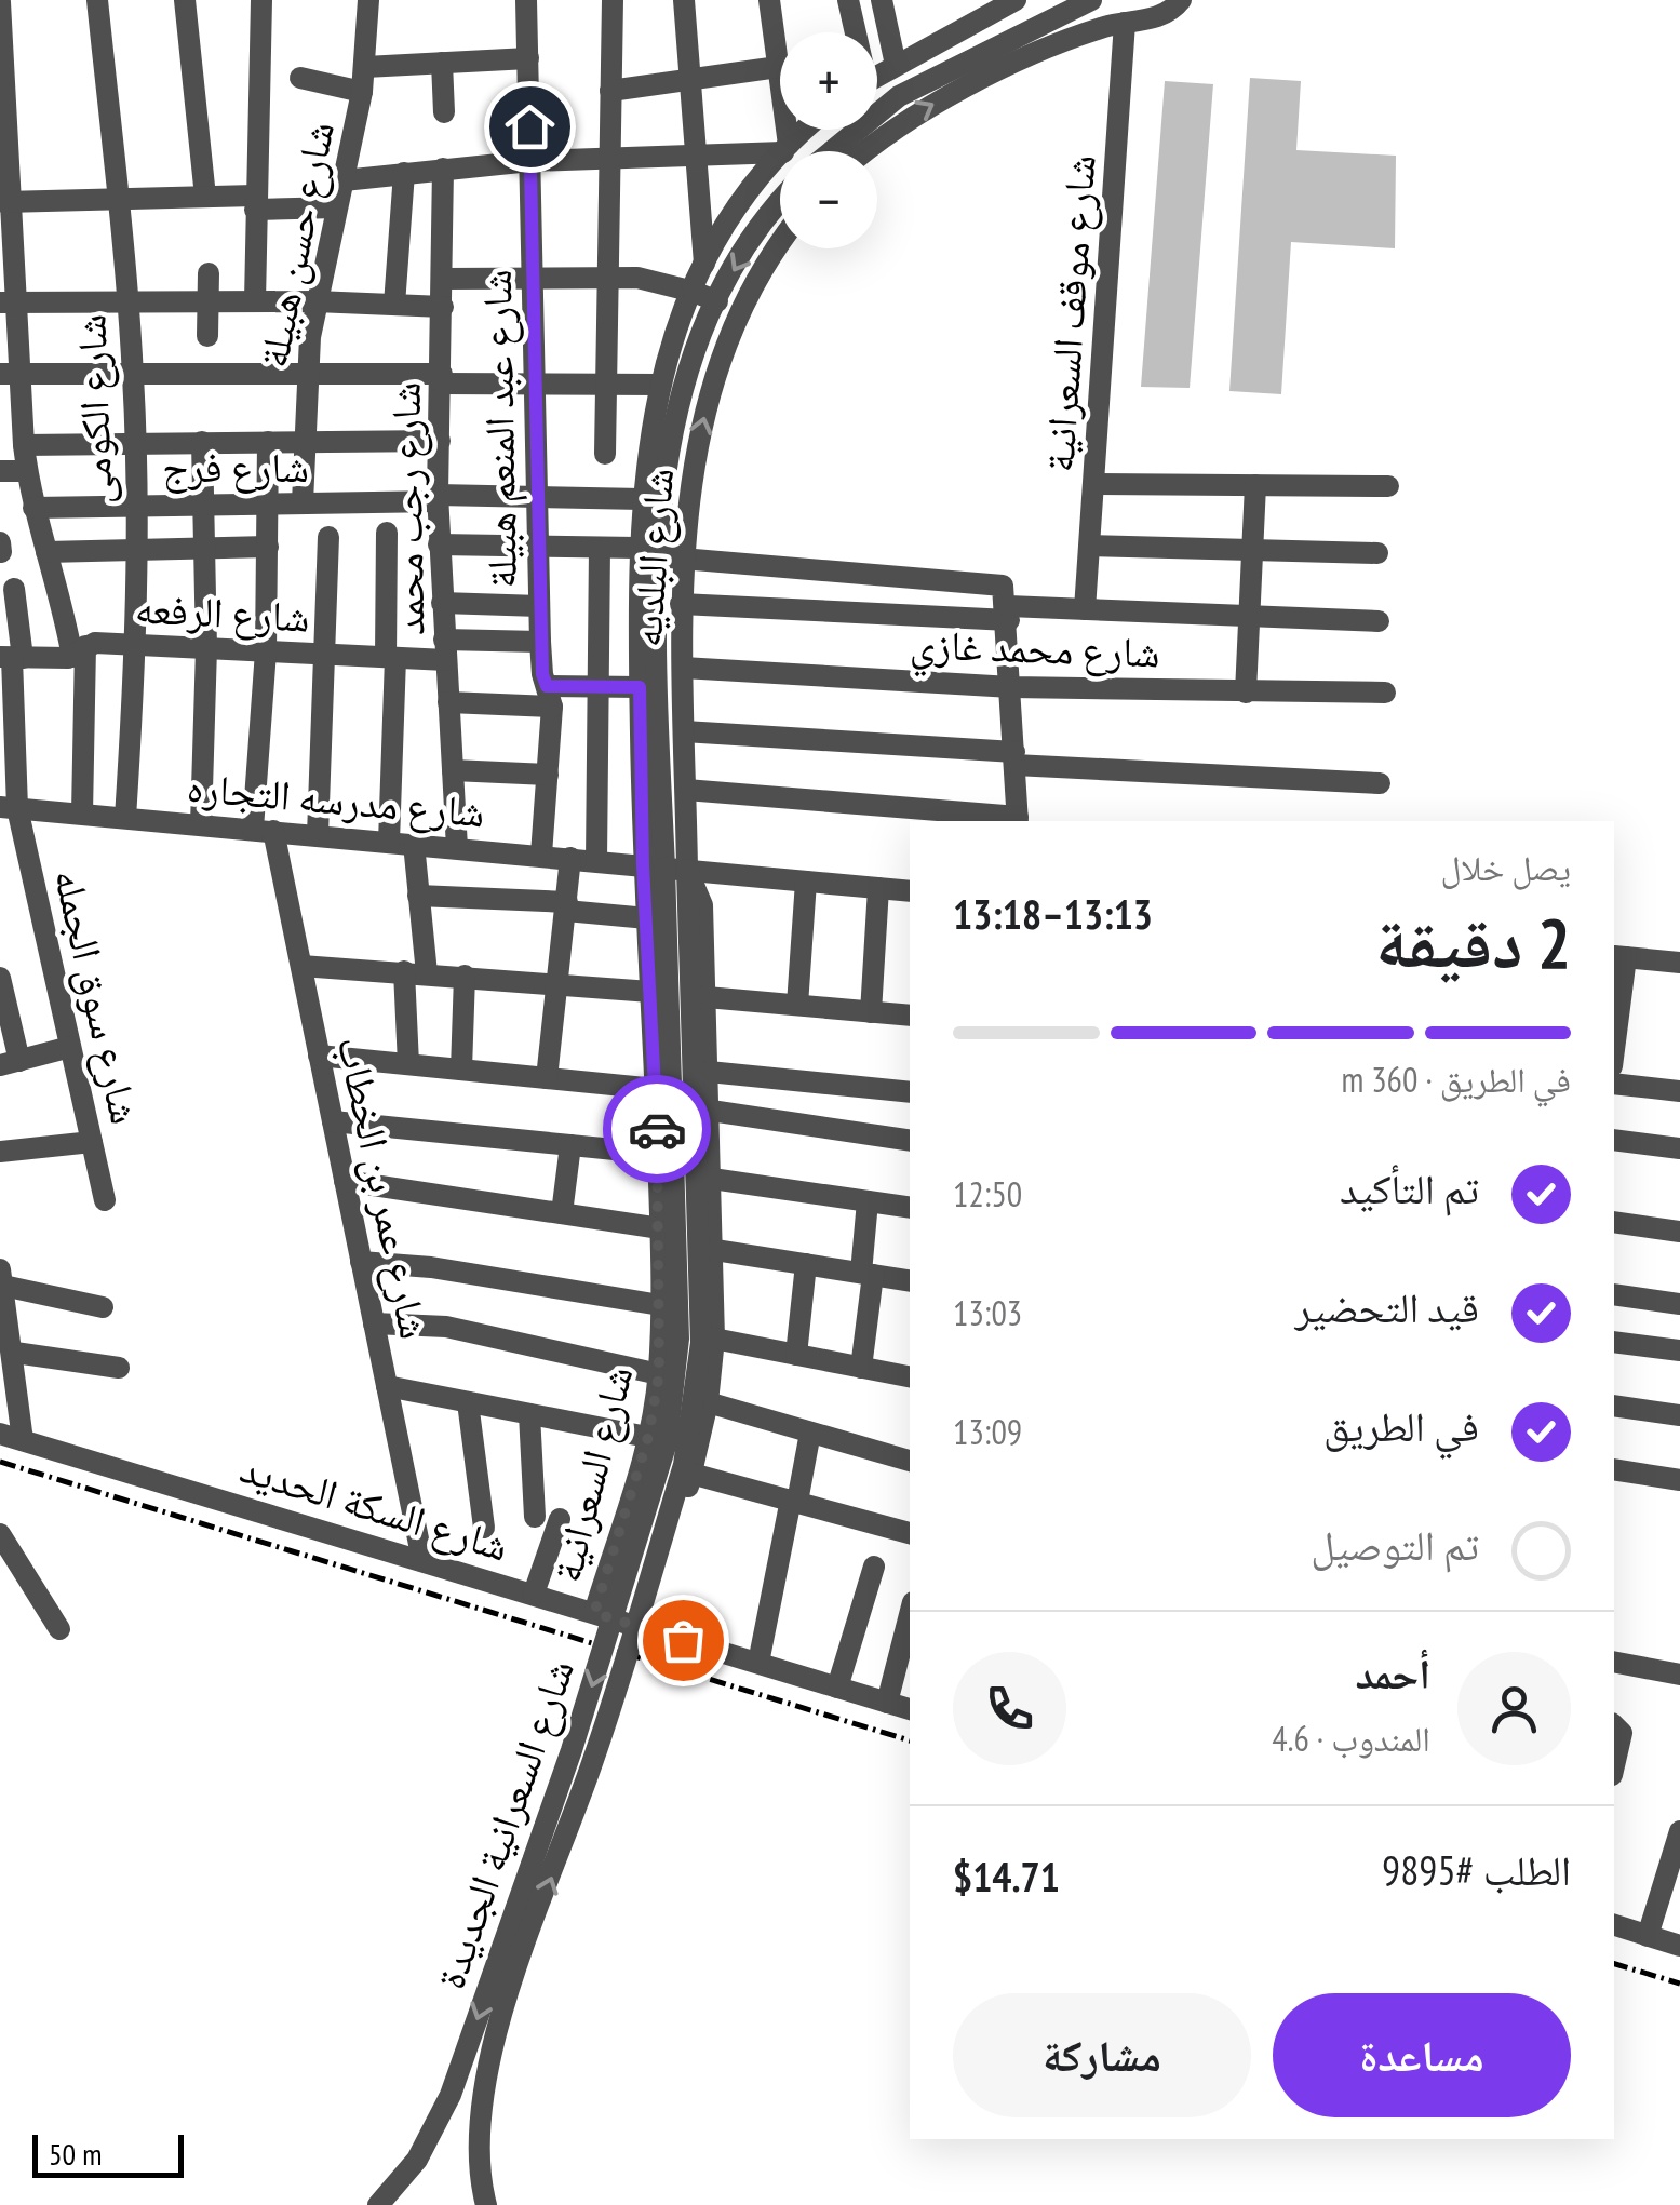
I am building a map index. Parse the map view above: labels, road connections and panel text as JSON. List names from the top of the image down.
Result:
{
  "streets": {
    "street": [
      "شارع حسن هبيلة",
      "شارع موقف السعرانية",
      "شارع الكومى",
      "شارع عبد المنعم هبيلة",
      "شارع فرج",
      "شارع رجب محمد",
      "شارع البلديه",
      "شارع الرفعه",
      "شارع محمد غازي",
      "شارع مدرسه التجاره",
      "شارع سوق الجمله",
      "شارع عمر بن الخطاب",
      "شارع السعرانية",
      "شارع السكة الحديد",
      "شارع السعرانية الجديدة"
    ]
  },
  "crossings": [
    ["شارع حسن هبيلة", "شارع فرج"],
    ["شارع الكومى", "شارع فرج"],
    ["شارع الكومى", "شارع الرفعه"],
    ["شارع الكومى", "شارع مدرسه التجاره"],
    ["شارع عبد المنعم هبيلة", "شارع فرج"],
    ["شارع عبد المنعم هبيلة", "شارع الرفعه"],
    ["شارع عبد المنعم هبيلة", "شارع مدرسه التجاره"],
    ["شارع فرج", "شارع رجب محمد"],
    ["شارع فرج", "شارع عمر بن الخطاب"],
    ["شارع فرج", "شارع السعرانية"],
    ["شارع رجب محمد", "شارع الرفعه"],
    ["شارع رجب محمد", "شارع مدرسه التجاره"],
    ["شارع البلديه", "شارع محمد غازي"],
    ["شارع البلديه", "شارع مدرسه التجاره"],
    ["شارع البلديه", "شارع السعرانية"],
    ["شارع البلديه", "شارع السكة الحديد"],
    ["شارع البلديه", "شارع السعرانية الجديدة"],
    ["شارع الرفعه", "شارع سوق الجمله"],
    ["شارع الرفعه", "شارع عمر بن الخطاب"],
    ["شارع مدرسه التجاره", "شارع سوق الجمله"],
    ["شارع مدرسه التجاره", "شارع عمر بن الخطاب"],
    ["شارع مدرسه التجاره", "شارع السعرانية"],
    ["شارع مدرسه التجاره", "شارع السعرانية الجديدة"],
    ["شارع عمر بن الخطاب", "شارع السكة الحديد"],
    ["شارع السعرانية", "شارع السكة الحديد"],
    ["شارع السعرانية", "شارع السعرانية الجديدة"]
  ],
  "scale_bar": "50 m",
  "page": {
    "map_buttons": ["+", "−"],
    "heading": ["2 دقيقة", "يصل خلال", "13:13–13:18"],
    "panel": [
      "أحمد",
      "المندوب · 4.6",
      "الطلب #9895",
      "$14.71"
    ],
    "bar": "في الطريق · 360 m",
    "list": [
      ["تم التأكيد", "12:50"],
      ["قيد التحضير", "13:03"],
      ["في الطريق", "13:09"],
      "تم التوصيل"
    ],
    "buttons": ["مساعدة", "مشاركة"],
    "scale": "50 m"
  }
}
